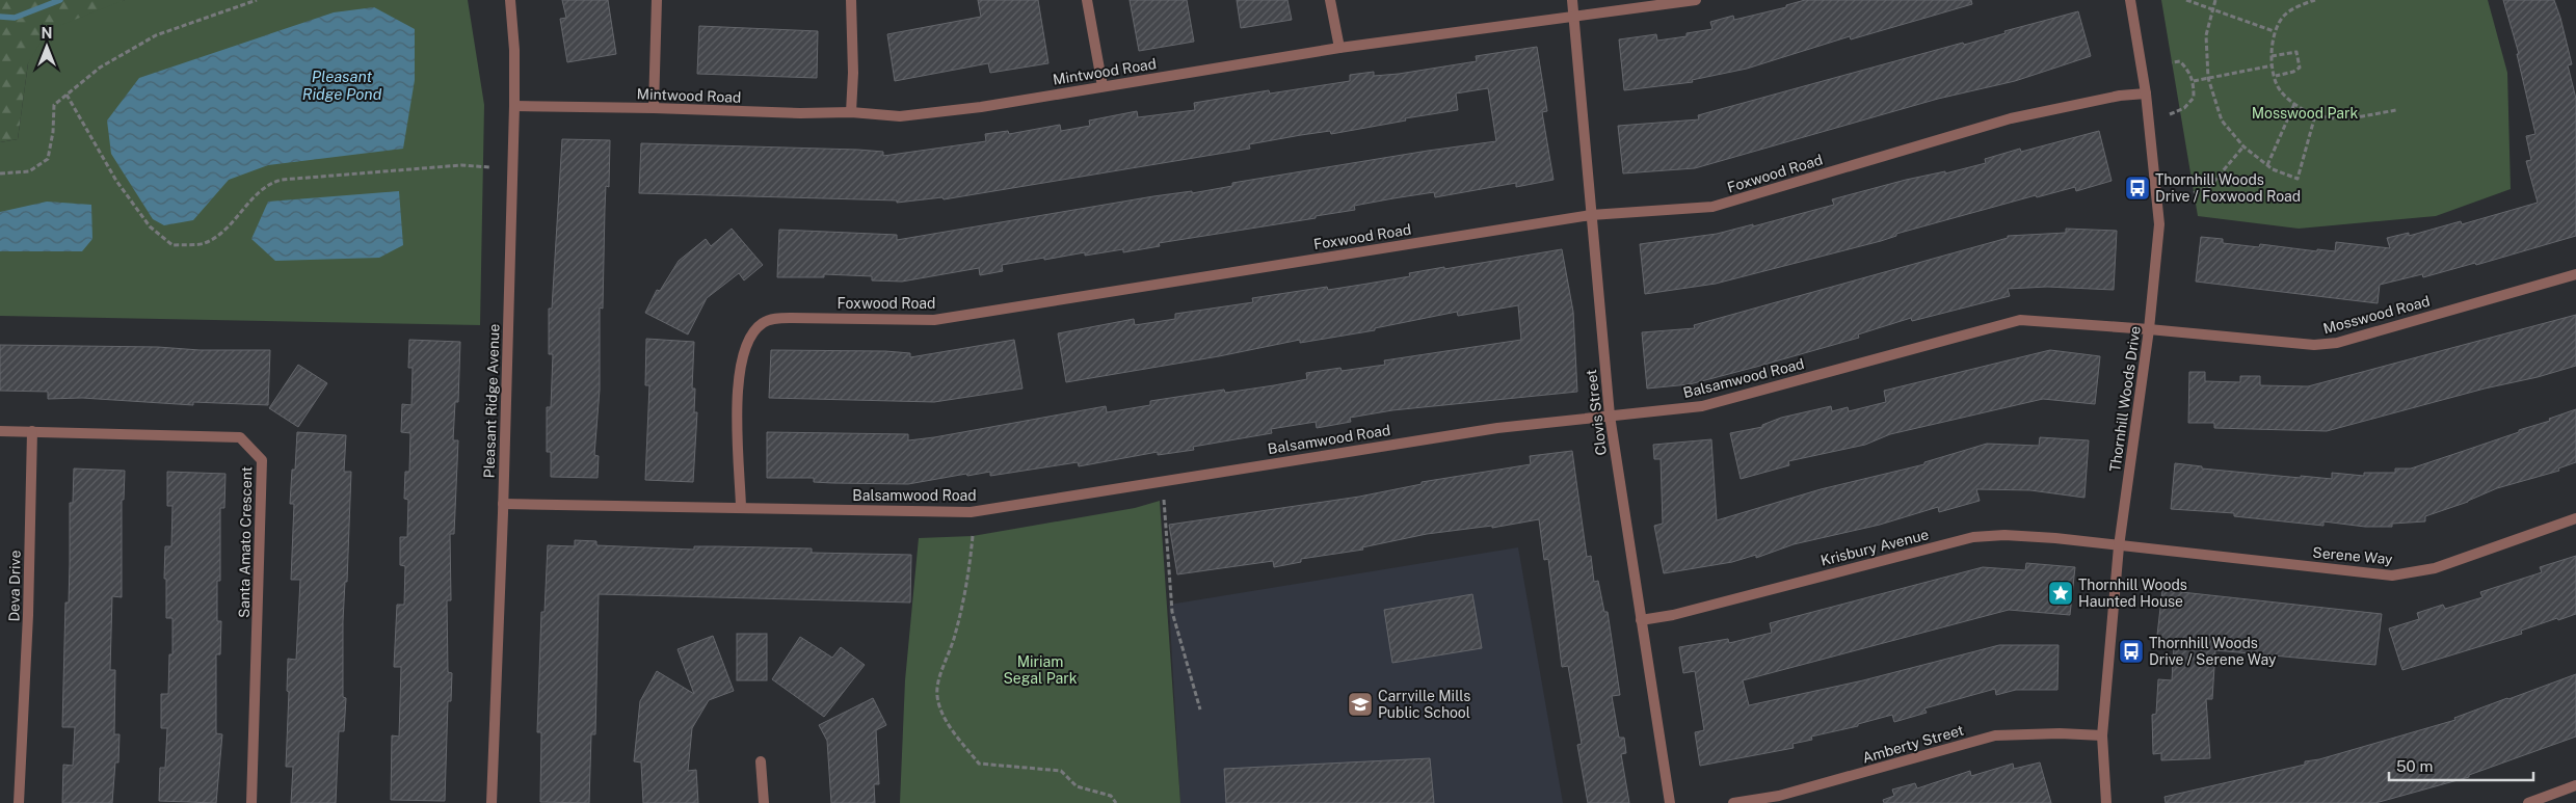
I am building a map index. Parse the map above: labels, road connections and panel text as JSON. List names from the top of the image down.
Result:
{
  "streets": {
    "street": [
      "Mintwood Road",
      "Foxwood Road",
      "Mosswood Road",
      "Balsamwood Road",
      "Thornhill Woods Drive",
      "Pleasant Ridge Avenue",
      "Clovis Street",
      "Santa Amato Crescent",
      "Krisbury Avenue",
      "Serene Way",
      "Deva Drive",
      "Amberty Street"
    ]
  },
  "crossings": [
    ["Mintwood Road", "Pleasant Ridge Avenue"],
    ["Mintwood Road", "Clovis Street"],
    ["Foxwood Road", "Balsamwood Road"],
    ["Foxwood Road", "Thornhill Woods Drive"],
    ["Foxwood Road", "Clovis Street"],
    ["Mosswood Road", "Balsamwood Road"],
    ["Mosswood Road", "Thornhill Woods Drive"],
    ["Balsamwood Road", "Thornhill Woods Drive"],
    ["Balsamwood Road", "Pleasant Ridge Avenue"],
    ["Balsamwood Road", "Clovis Street"],
    ["Thornhill Woods Drive", "Krisbury Avenue"],
    ["Thornhill Woods Drive", "Serene Way"],
    ["Thornhill Woods Drive", "Amberty Street"],
    ["Clovis Street", "Krisbury Avenue"],
    ["Santa Amato Crescent", "Deva Drive"],
    ["Krisbury Avenue", "Serene Way"]
  ],
  "water": ["Pleasant Ridge Pond"],
  "parks": ["Mosswood Park", "Miriam Segal Park"],
  "places": {
    "bus stop": ["Thornhill Woods Drive / Foxwood Road", "Thornhill Woods Drive / Serene Way"],
    "place": ["Thornhill Woods Haunted House"],
    "school or university": ["Carrville Mills Public School"]
  },
  "scale_bar": "50 m",
  "north": "top"
}
